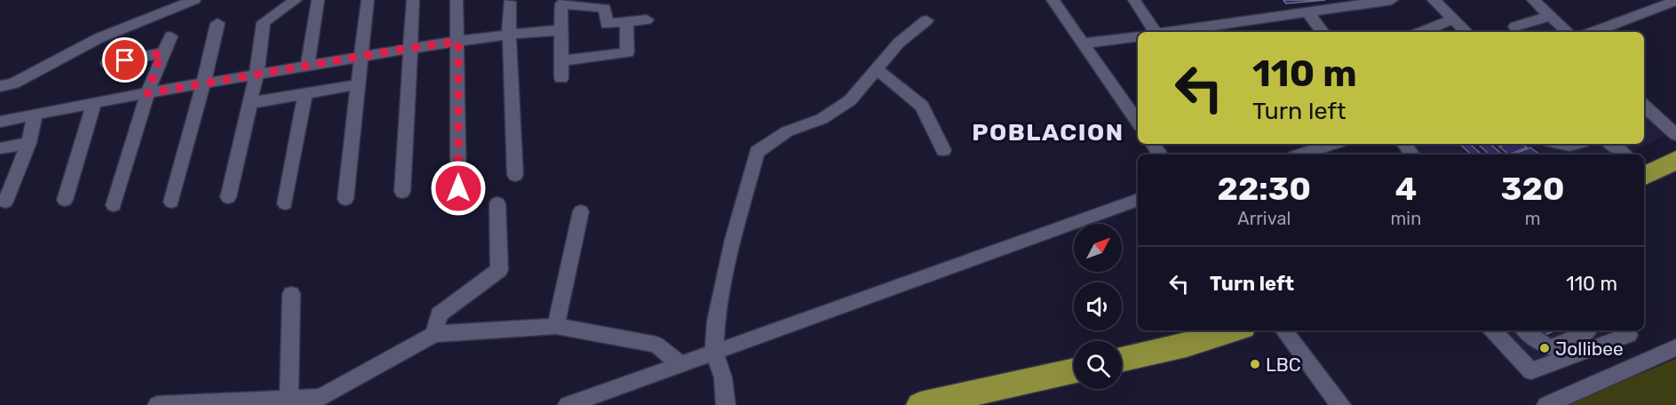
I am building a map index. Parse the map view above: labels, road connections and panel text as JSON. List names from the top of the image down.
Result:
{
  "districts": ["POBLACION"],
  "places": ["Jollibee", "LBC"],
  "north": "top right",
  "page": {
    "turn": ["110 m", "Turn left"],
    "eta": [
      "22:30",
      "Arrival",
      "4",
      "min",
      "320",
      "m"
    ],
    "list": [
      {
        "name": "Turn left",
        "value": "110 m"
      }
    ]
  }
}
